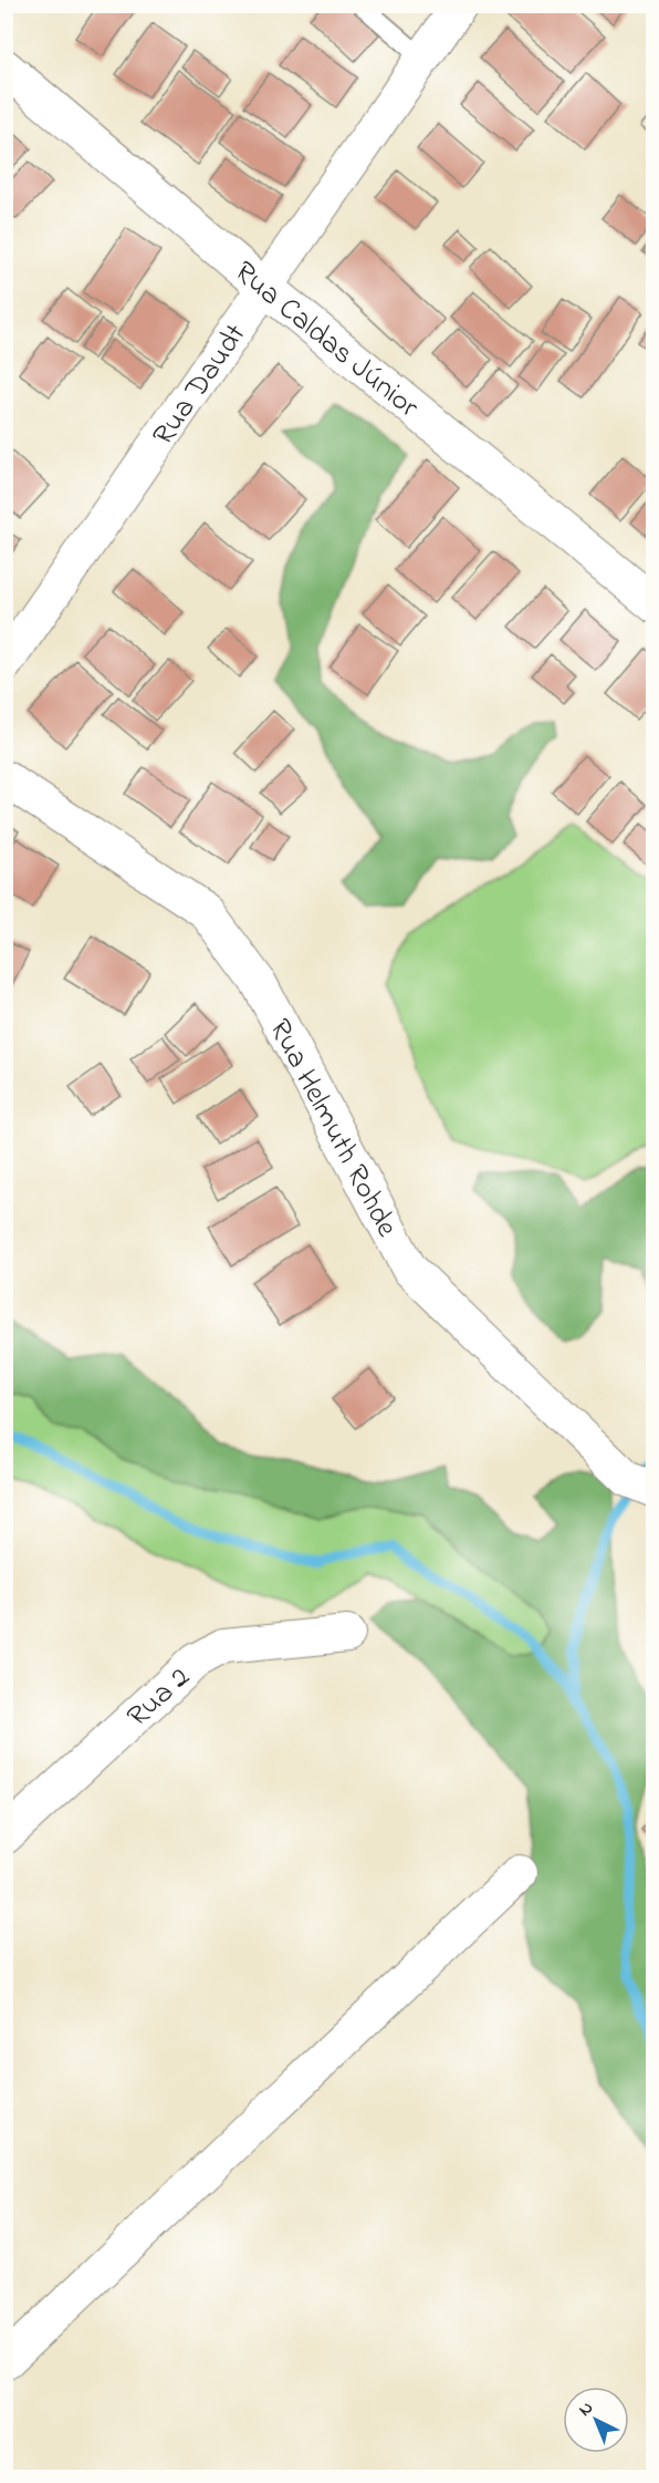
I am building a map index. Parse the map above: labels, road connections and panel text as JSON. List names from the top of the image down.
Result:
{
  "streets": {
    "street": [
      "Rua Caldas Júnior",
      "Rua Daudt",
      "Rua Helmuth Rohde",
      "Rua 2"
    ]
  },
  "crossings": [
    ["Rua Caldas Júnior", "Rua Daudt"]
  ],
  "north": "top left"
}
